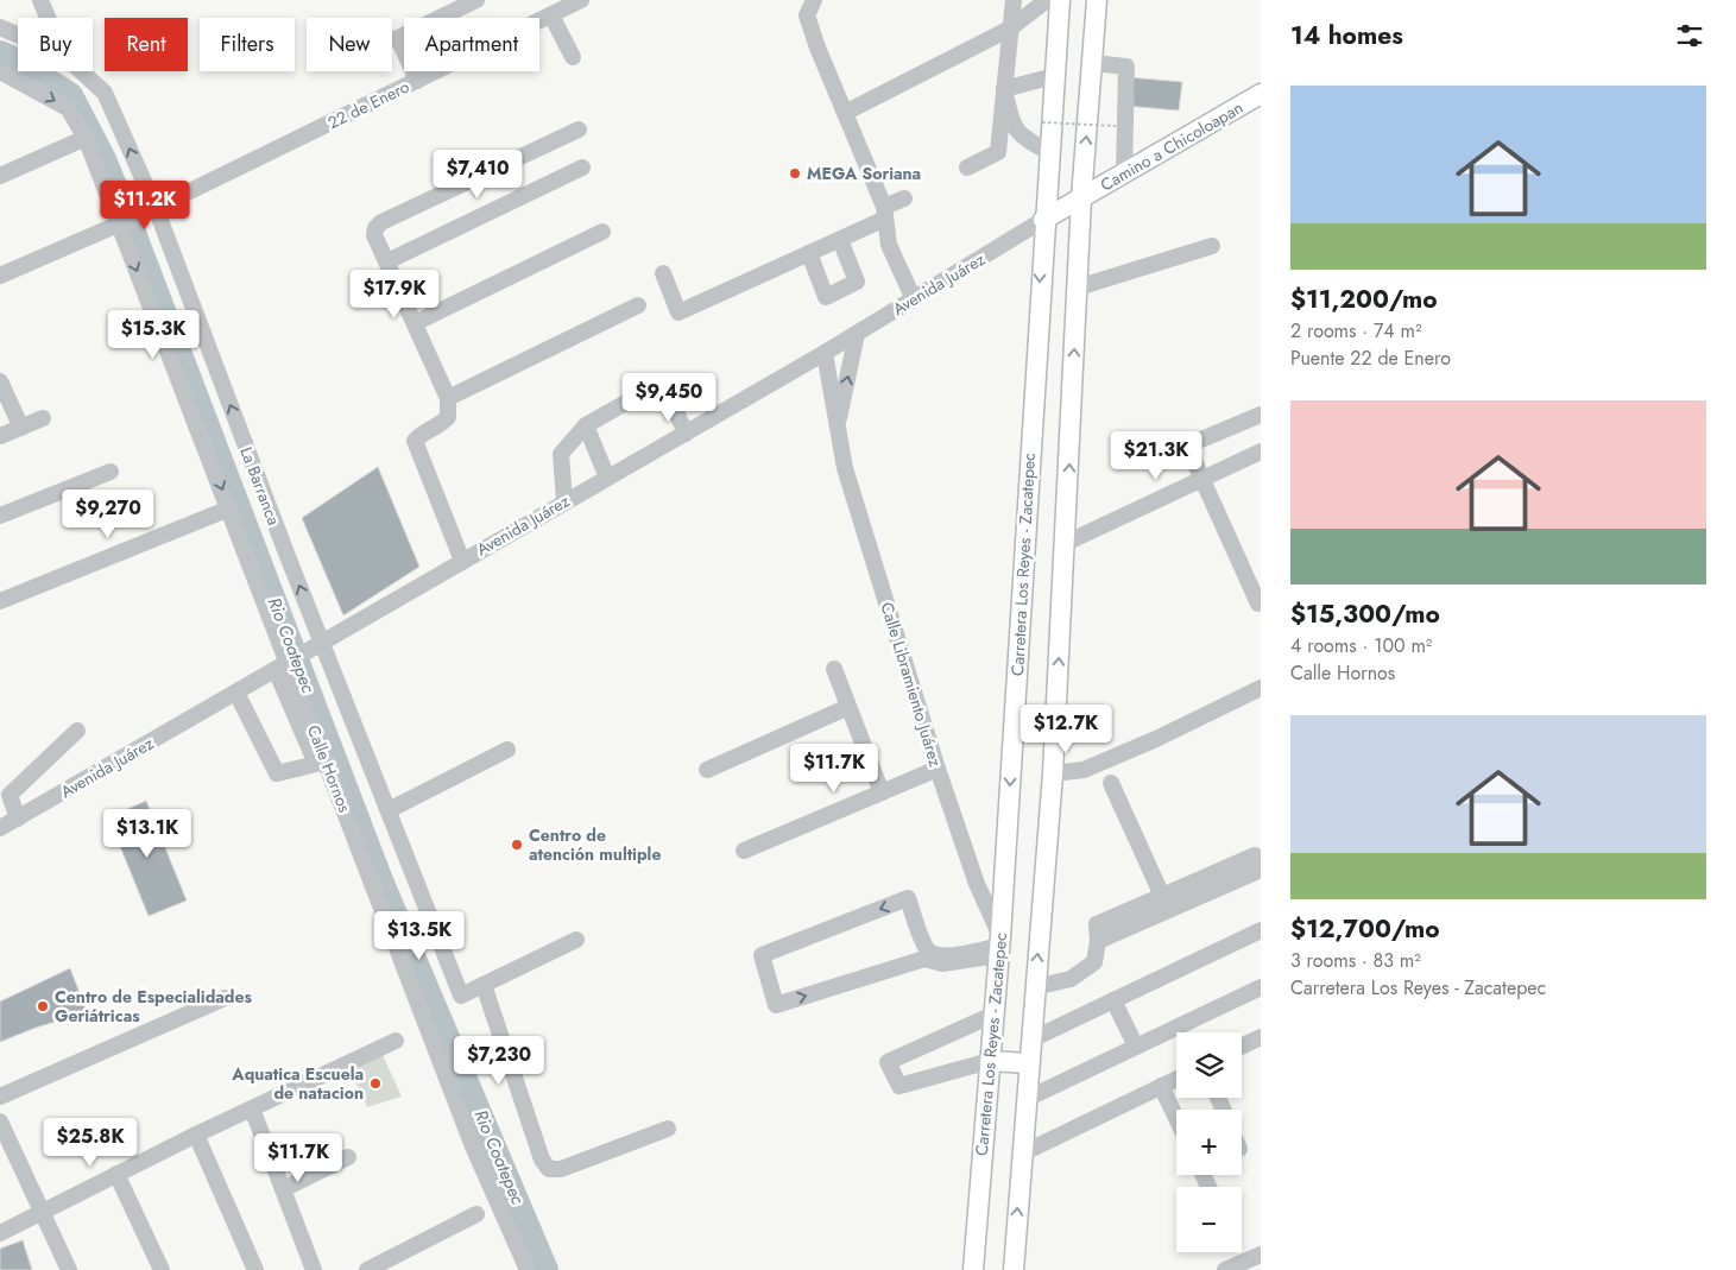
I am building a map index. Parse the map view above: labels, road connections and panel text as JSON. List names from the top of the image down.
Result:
{
  "streets": {
    "main road": ["Camino a Chicoloapan", "Carretera Los Reyes - Zacatepec"],
    "street": [
      "22 de Enero",
      "Avenida Juárez",
      "La Barranca",
      "Calle Libramiento Juárez",
      "Calle Hornos"
    ]
  },
  "crossings": [
    ["22 de Enero", "La Barranca"],
    ["22 de Enero", "Calle Hornos"],
    ["Camino a Chicoloapan", "Avenida Juárez"],
    ["Camino a Chicoloapan", "Carretera Los Reyes - Zacatepec"],
    ["Avenida Juárez", "La Barranca"],
    ["Avenida Juárez", "Carretera Los Reyes - Zacatepec"],
    ["Avenida Juárez", "Calle Libramiento Juárez"],
    ["Avenida Juárez", "Calle Hornos"],
    ["Carretera Los Reyes - Zacatepec", "Calle Libramiento Juárez"]
  ],
  "one_way": ["La Barranca"],
  "water": ["Rio Coatepec"],
  "places": [
    "MEGA Soriana",
    "Centro de atención multiple",
    "Centro de Especialidades Geriátricas",
    "Aquatica Escuela de natacion"
  ],
  "page": {
    "heading": "14 homes",
    "chip": [
      "Buy",
      "Rent",
      "Filters",
      "New",
      "Apartment"
    ],
    "list": [
      {
        "name": "$11,200/mo",
        "note": "2 rooms · 74 m² · Puente 22 de Enero"
      },
      {
        "name": "$15,300/mo",
        "note": "4 rooms · 100 m² · Calle Hornos"
      },
      {
        "name": "$12,700/mo",
        "note": "3 rooms · 83 m² · Carretera Los Reyes - Zacatepec"
      }
    ],
    "price": [
      "$7,410",
      "$11.2K",
      "$17.9K",
      "$15.3K",
      "$9,450",
      "$21.3K",
      "$9,270",
      "$12.7K",
      "$11.7K",
      "$13.1K",
      "$13.5K",
      "$7,230",
      "$25.8K",
      "$11.7K"
    ],
    "map_buttons": ["+", "−"]
  }
}
